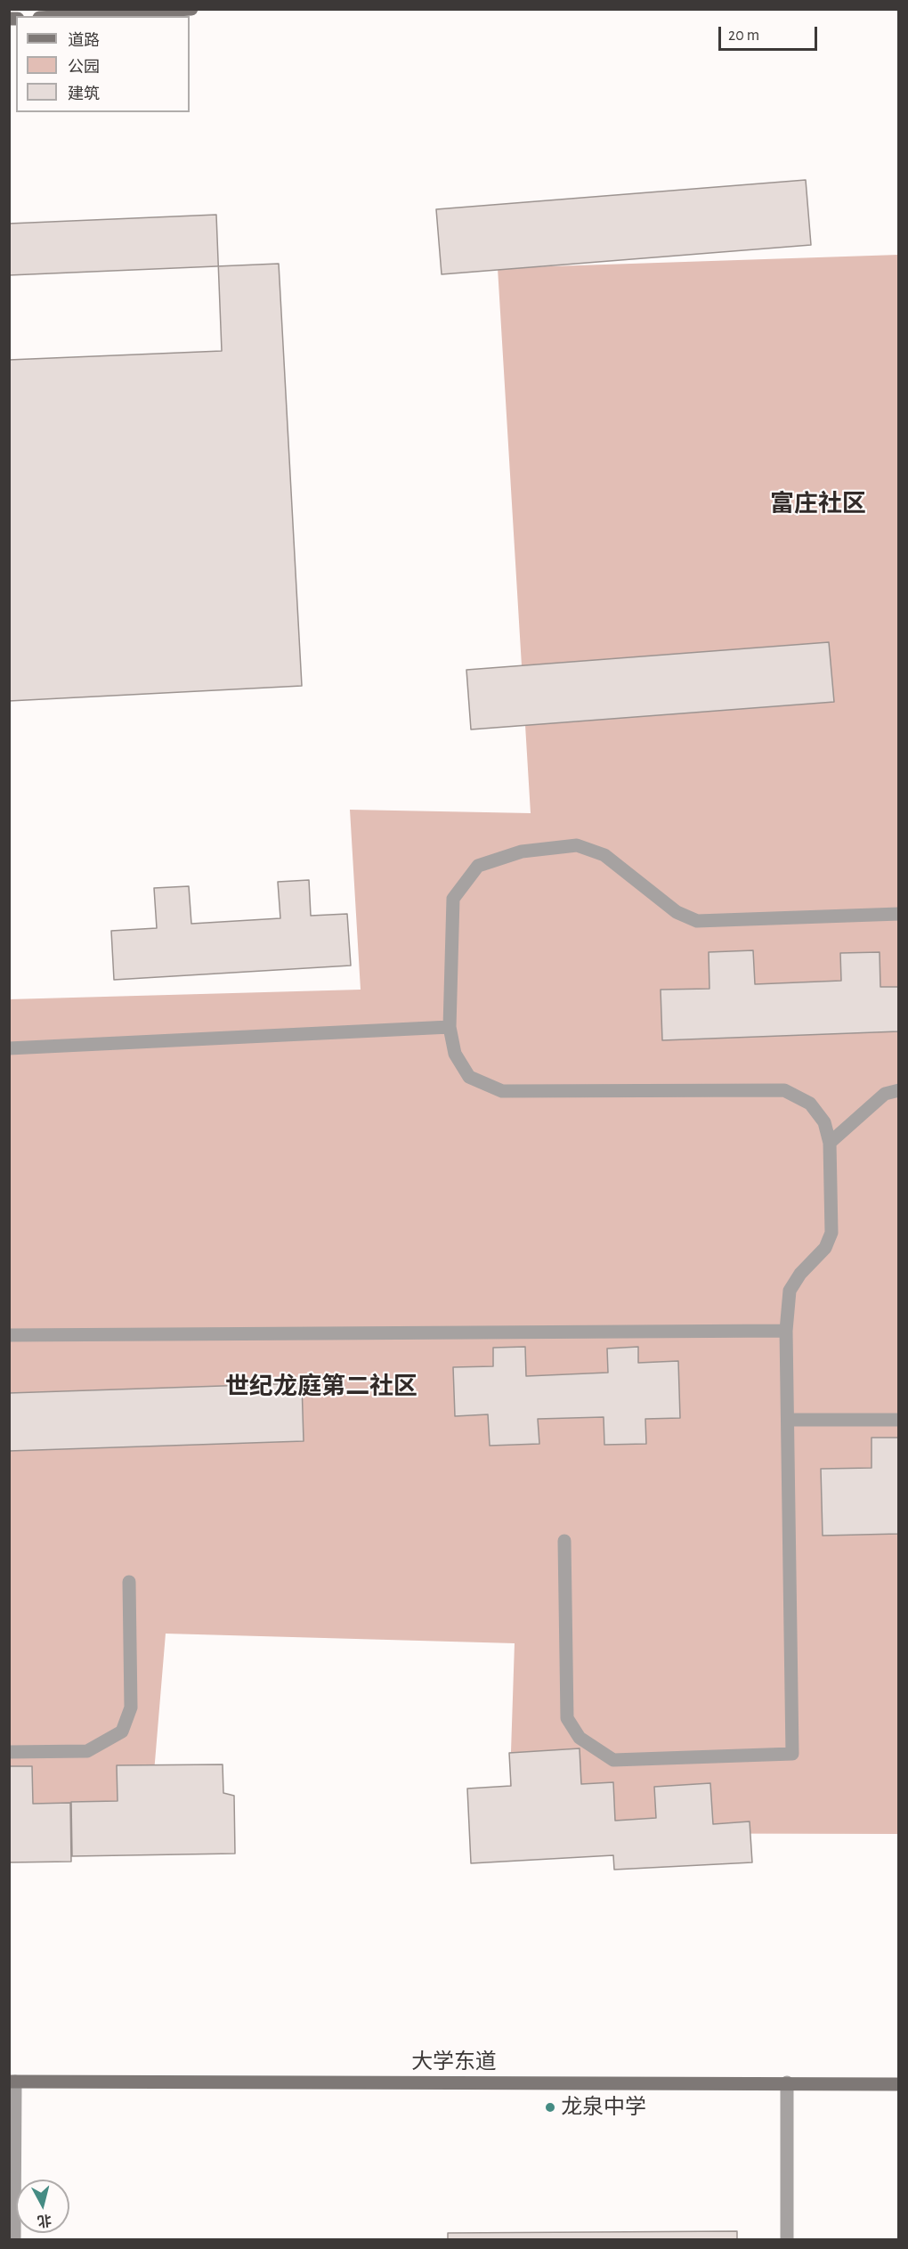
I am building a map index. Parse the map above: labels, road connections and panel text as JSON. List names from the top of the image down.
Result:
{
  "streets": {
    "street": ["大学东道"]
  },
  "districts": ["富庄社区", "世纪龙庭第二社区"],
  "places": ["龙泉中学"],
  "legend": ["道路", "公园", "建筑"],
  "scale_bar": "20 m",
  "north": "bottom"
}
